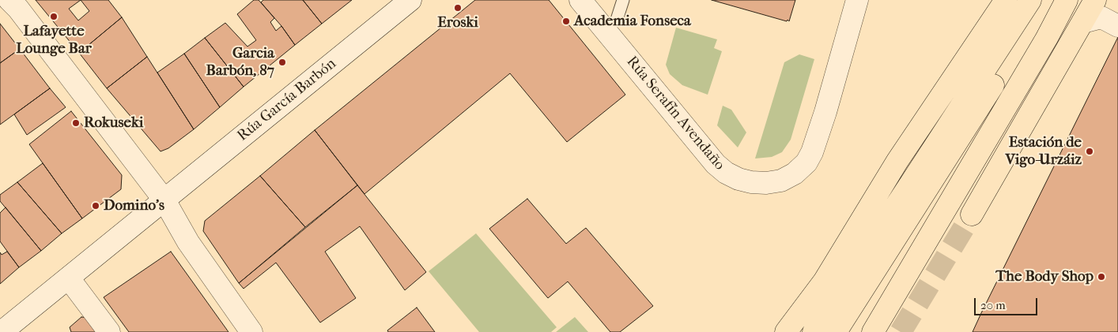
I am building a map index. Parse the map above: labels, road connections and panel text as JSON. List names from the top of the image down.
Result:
{
  "streets": {
    "street": ["Rúa García Barbón", "Rúa Serafín Avendaño"]
  },
  "places": [
    "Eroski",
    "Lafayette Lounge Bar",
    "Academia Fonseca",
    "Garcia Barbón, 87",
    "Rokuseki",
    "Estación de Vigo-Urzáiz",
    "Domino's",
    "The Body Shop"
  ],
  "scale_bar": "20 m"
}
